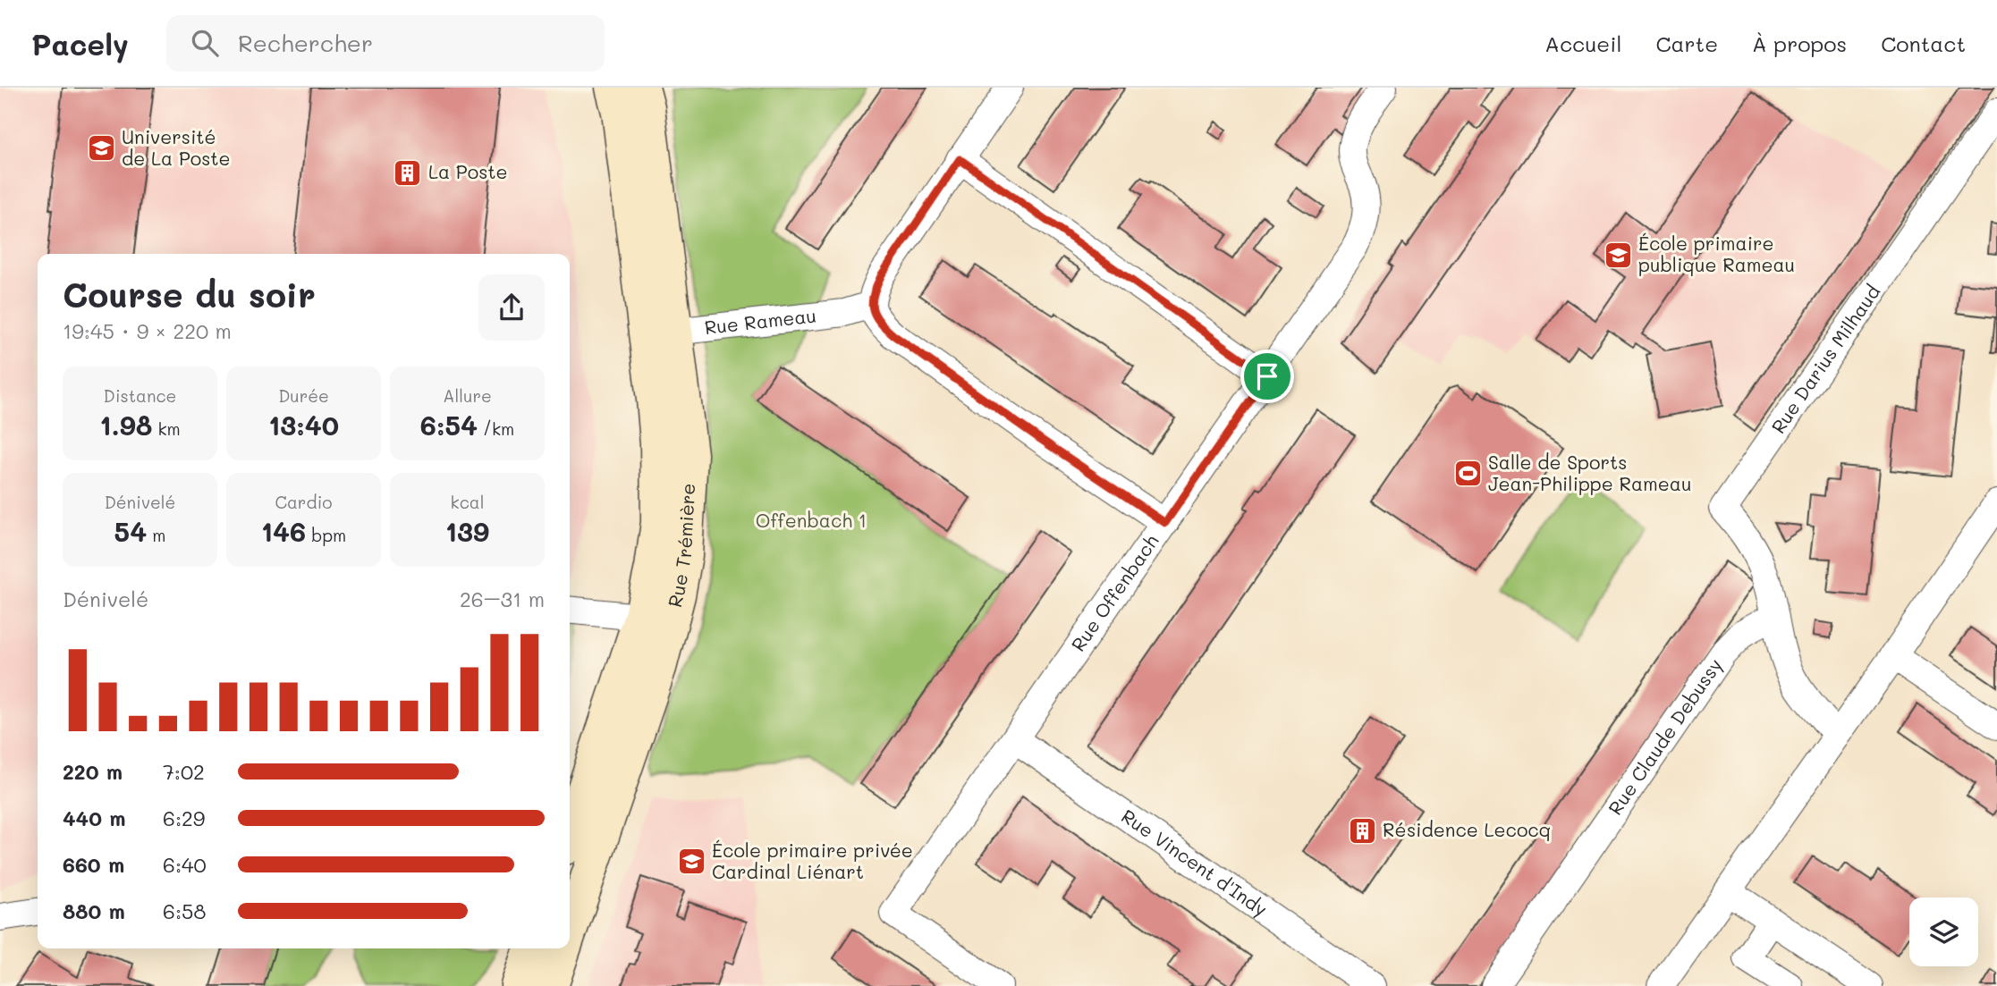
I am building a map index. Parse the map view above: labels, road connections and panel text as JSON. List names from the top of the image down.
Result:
{
  "streets": {
    "main road": ["Rue Trémière"],
    "street": [
      "Rue Rameau",
      "Rue Darius Milhaud",
      "Rue Offenbach",
      "Rue Claude Debussy",
      "Rue Vincent d'Indy"
    ]
  },
  "crossings": [
    ["Rue Rameau", "Rue Trémière"],
    ["Rue Darius Milhaud", "Rue Claude Debussy"],
    ["Rue Offenbach", "Rue Vincent d'Indy"]
  ],
  "parks": ["Offenbach 1"],
  "places": {
    "school or university": ["Université de La Poste", "École primaire publique Rameau", "École primaire privée Cardinal Liénart"],
    "building": ["La Poste", "Résidence Lecocq"],
    "sports": ["Salle de Sports Jean-Philippe Rameau"]
  },
  "page": {
    "header": "Pacely",
    "search": "Rechercher",
    "nav": [
      "Accueil",
      "Carte",
      "À propos",
      "Contact"
    ],
    "heading": ["Course du soir", "19:45 · 9 × 220 m"],
    "stats": [
      ["Distance", "1.98 km"],
      ["Durée", "13:40"],
      ["Allure", "6:54 /km"],
      ["Dénivelé", "54 m"],
      ["Cardio", "146 bpm"],
      ["kcal", "139"]
    ],
    "chart": ["Dénivelé", "26–31 m"],
    "list": [
      {
        "name": "220 m",
        "note": "7:02"
      },
      {
        "name": "440 m",
        "note": "6:29"
      },
      {
        "name": "660 m",
        "note": "6:40"
      },
      {
        "name": "880 m",
        "note": "6:58"
      }
    ]
  }
}
